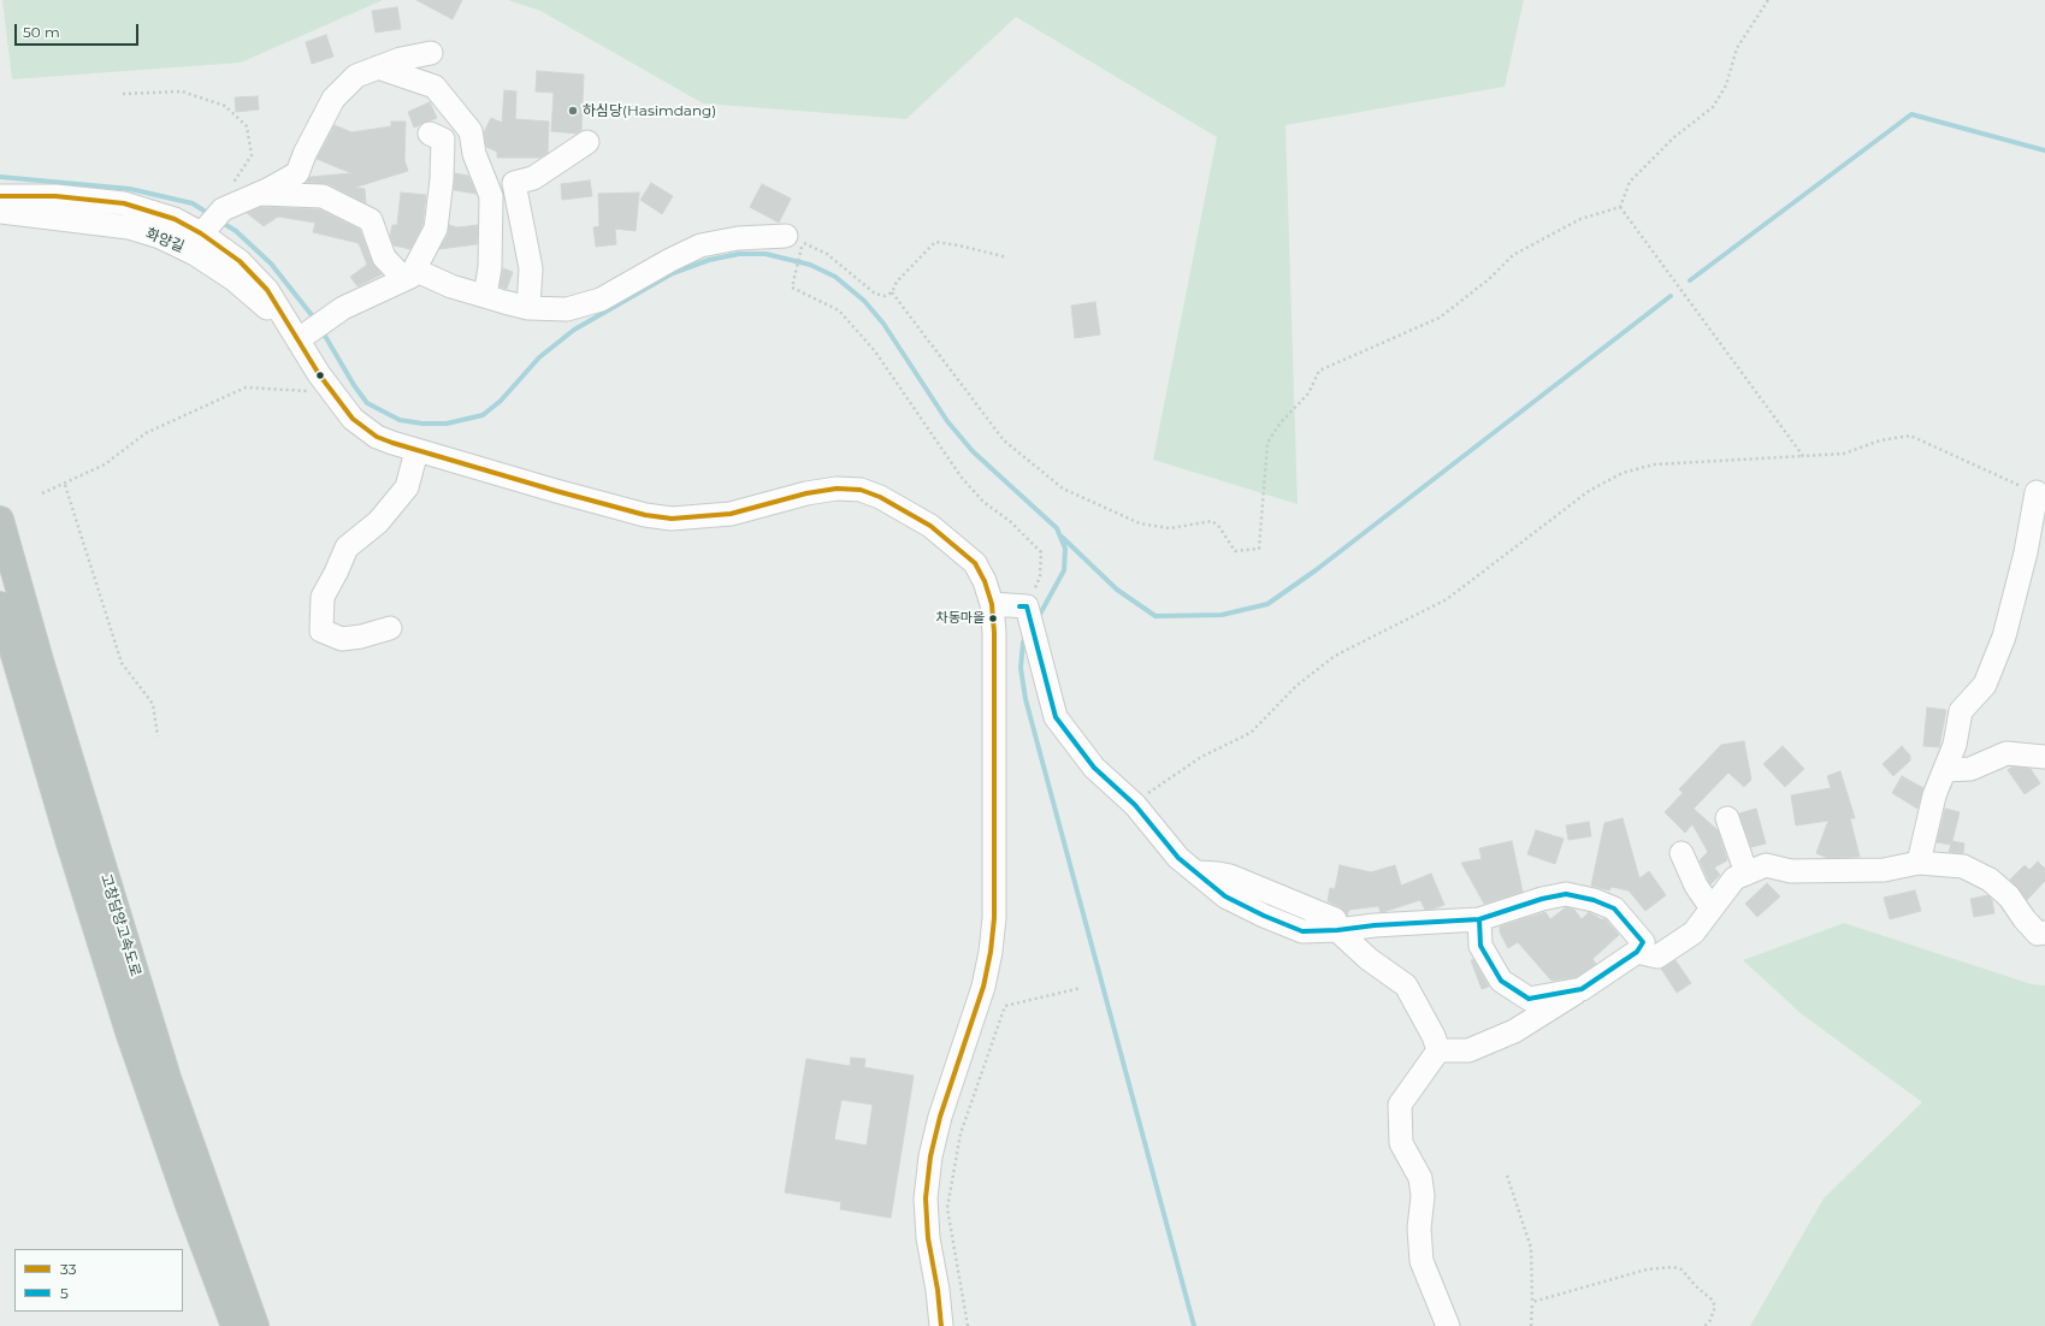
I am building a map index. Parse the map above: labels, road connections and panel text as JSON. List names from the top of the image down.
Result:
{
  "streets": {
    "highway": ["고창담양고속도로"],
    "street": ["화양길"]
  },
  "places": ["하심당(Hasimdang)", "차동마을"],
  "lines": ["transit line 33", "transit line 5"],
  "legend": ["33", "5"],
  "scale_bar": "50 m"
}
